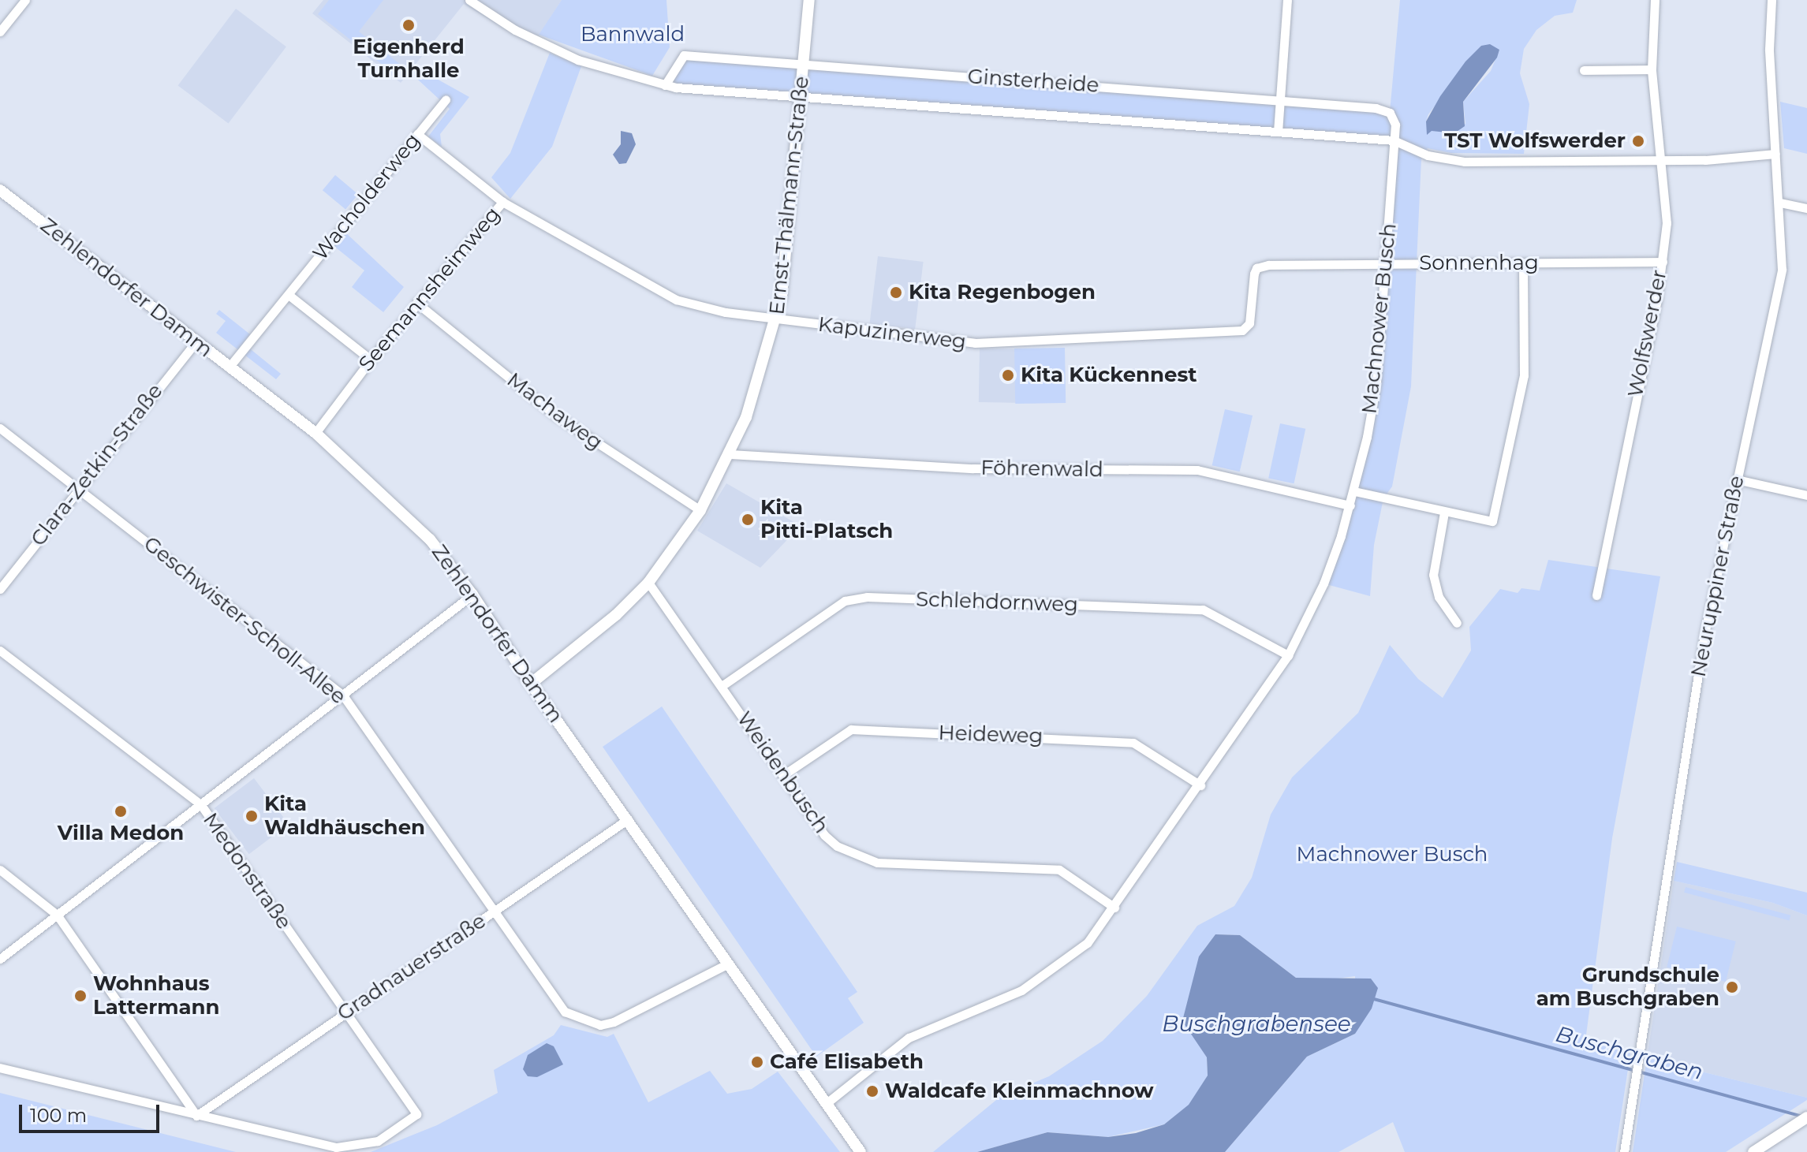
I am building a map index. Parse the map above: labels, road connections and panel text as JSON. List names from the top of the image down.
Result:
{
  "streets": {
    "main road": ["Ernst-Thälmann-Straße", "Zehlendorfer Damm"],
    "street": [
      "Ginsterheide",
      "Wacholderweg",
      "Sonnenhag",
      "Seemannsheimweg",
      "Machnower Busch",
      "Kapuzinerweg",
      "Wolfswerder",
      "Machaweg",
      "Clara-Zetkin-Straße",
      "Föhrenwald",
      "Neuruppiner Straße",
      "Schlehdornweg",
      "Geschwister-Scholl-Allee",
      "Heideweg",
      "Weidenbusch",
      "Medonstraße",
      "Gradnauerstraße"
    ]
  },
  "crossings": [
    ["Ginsterheide", "Ernst-Thälmann-Straße"],
    ["Ginsterheide", "Machnower Busch"],
    ["Ginsterheide", "Wolfswerder"],
    ["Ginsterheide", "Neuruppiner Straße"],
    ["Ernst-Thälmann-Straße", "Zehlendorfer Damm"],
    ["Ernst-Thälmann-Straße", "Kapuzinerweg"],
    ["Ernst-Thälmann-Straße", "Machaweg"],
    ["Ernst-Thälmann-Straße", "Föhrenwald"],
    ["Ernst-Thälmann-Straße", "Weidenbusch"],
    ["Wacholderweg", "Zehlendorfer Damm"],
    ["Wacholderweg", "Seemannsheimweg"],
    ["Sonnenhag", "Machnower Busch"],
    ["Sonnenhag", "Kapuzinerweg"],
    ["Sonnenhag", "Wolfswerder"],
    ["Zehlendorfer Damm", "Seemannsheimweg"],
    ["Zehlendorfer Damm", "Machnower Busch"],
    ["Zehlendorfer Damm", "Clara-Zetkin-Straße"],
    ["Zehlendorfer Damm", "Geschwister-Scholl-Allee"],
    ["Zehlendorfer Damm", "Gradnauerstraße"],
    ["Seemannsheimweg", "Kapuzinerweg"],
    ["Seemannsheimweg", "Machaweg"],
    ["Machnower Busch", "Föhrenwald"],
    ["Machnower Busch", "Schlehdornweg"],
    ["Machnower Busch", "Heideweg"],
    ["Machnower Busch", "Weidenbusch"],
    ["Clara-Zetkin-Straße", "Geschwister-Scholl-Allee"],
    ["Schlehdornweg", "Weidenbusch"],
    ["Geschwister-Scholl-Allee", "Gradnauerstraße"],
    ["Heideweg", "Weidenbusch"],
    ["Medonstraße", "Gradnauerstraße"]
  ],
  "water": ["Buschgrabensee", "Buschgraben"],
  "parks": ["Bannwald", "Machnower Busch"],
  "places": [
    "Eigenherd Turnhalle",
    "TST Wolfswerder",
    "Kita Regenbogen",
    "Kita Kückennest",
    "Kita Pitti-Platsch",
    "Villa Medon",
    "Kita Waldhäuschen",
    "Grundschule am Buschgraben",
    "Wohnhaus Lattermann",
    "Café Elisabeth",
    "Waldcafe Kleinmachnow"
  ],
  "scale_bar": "100 m"
}
